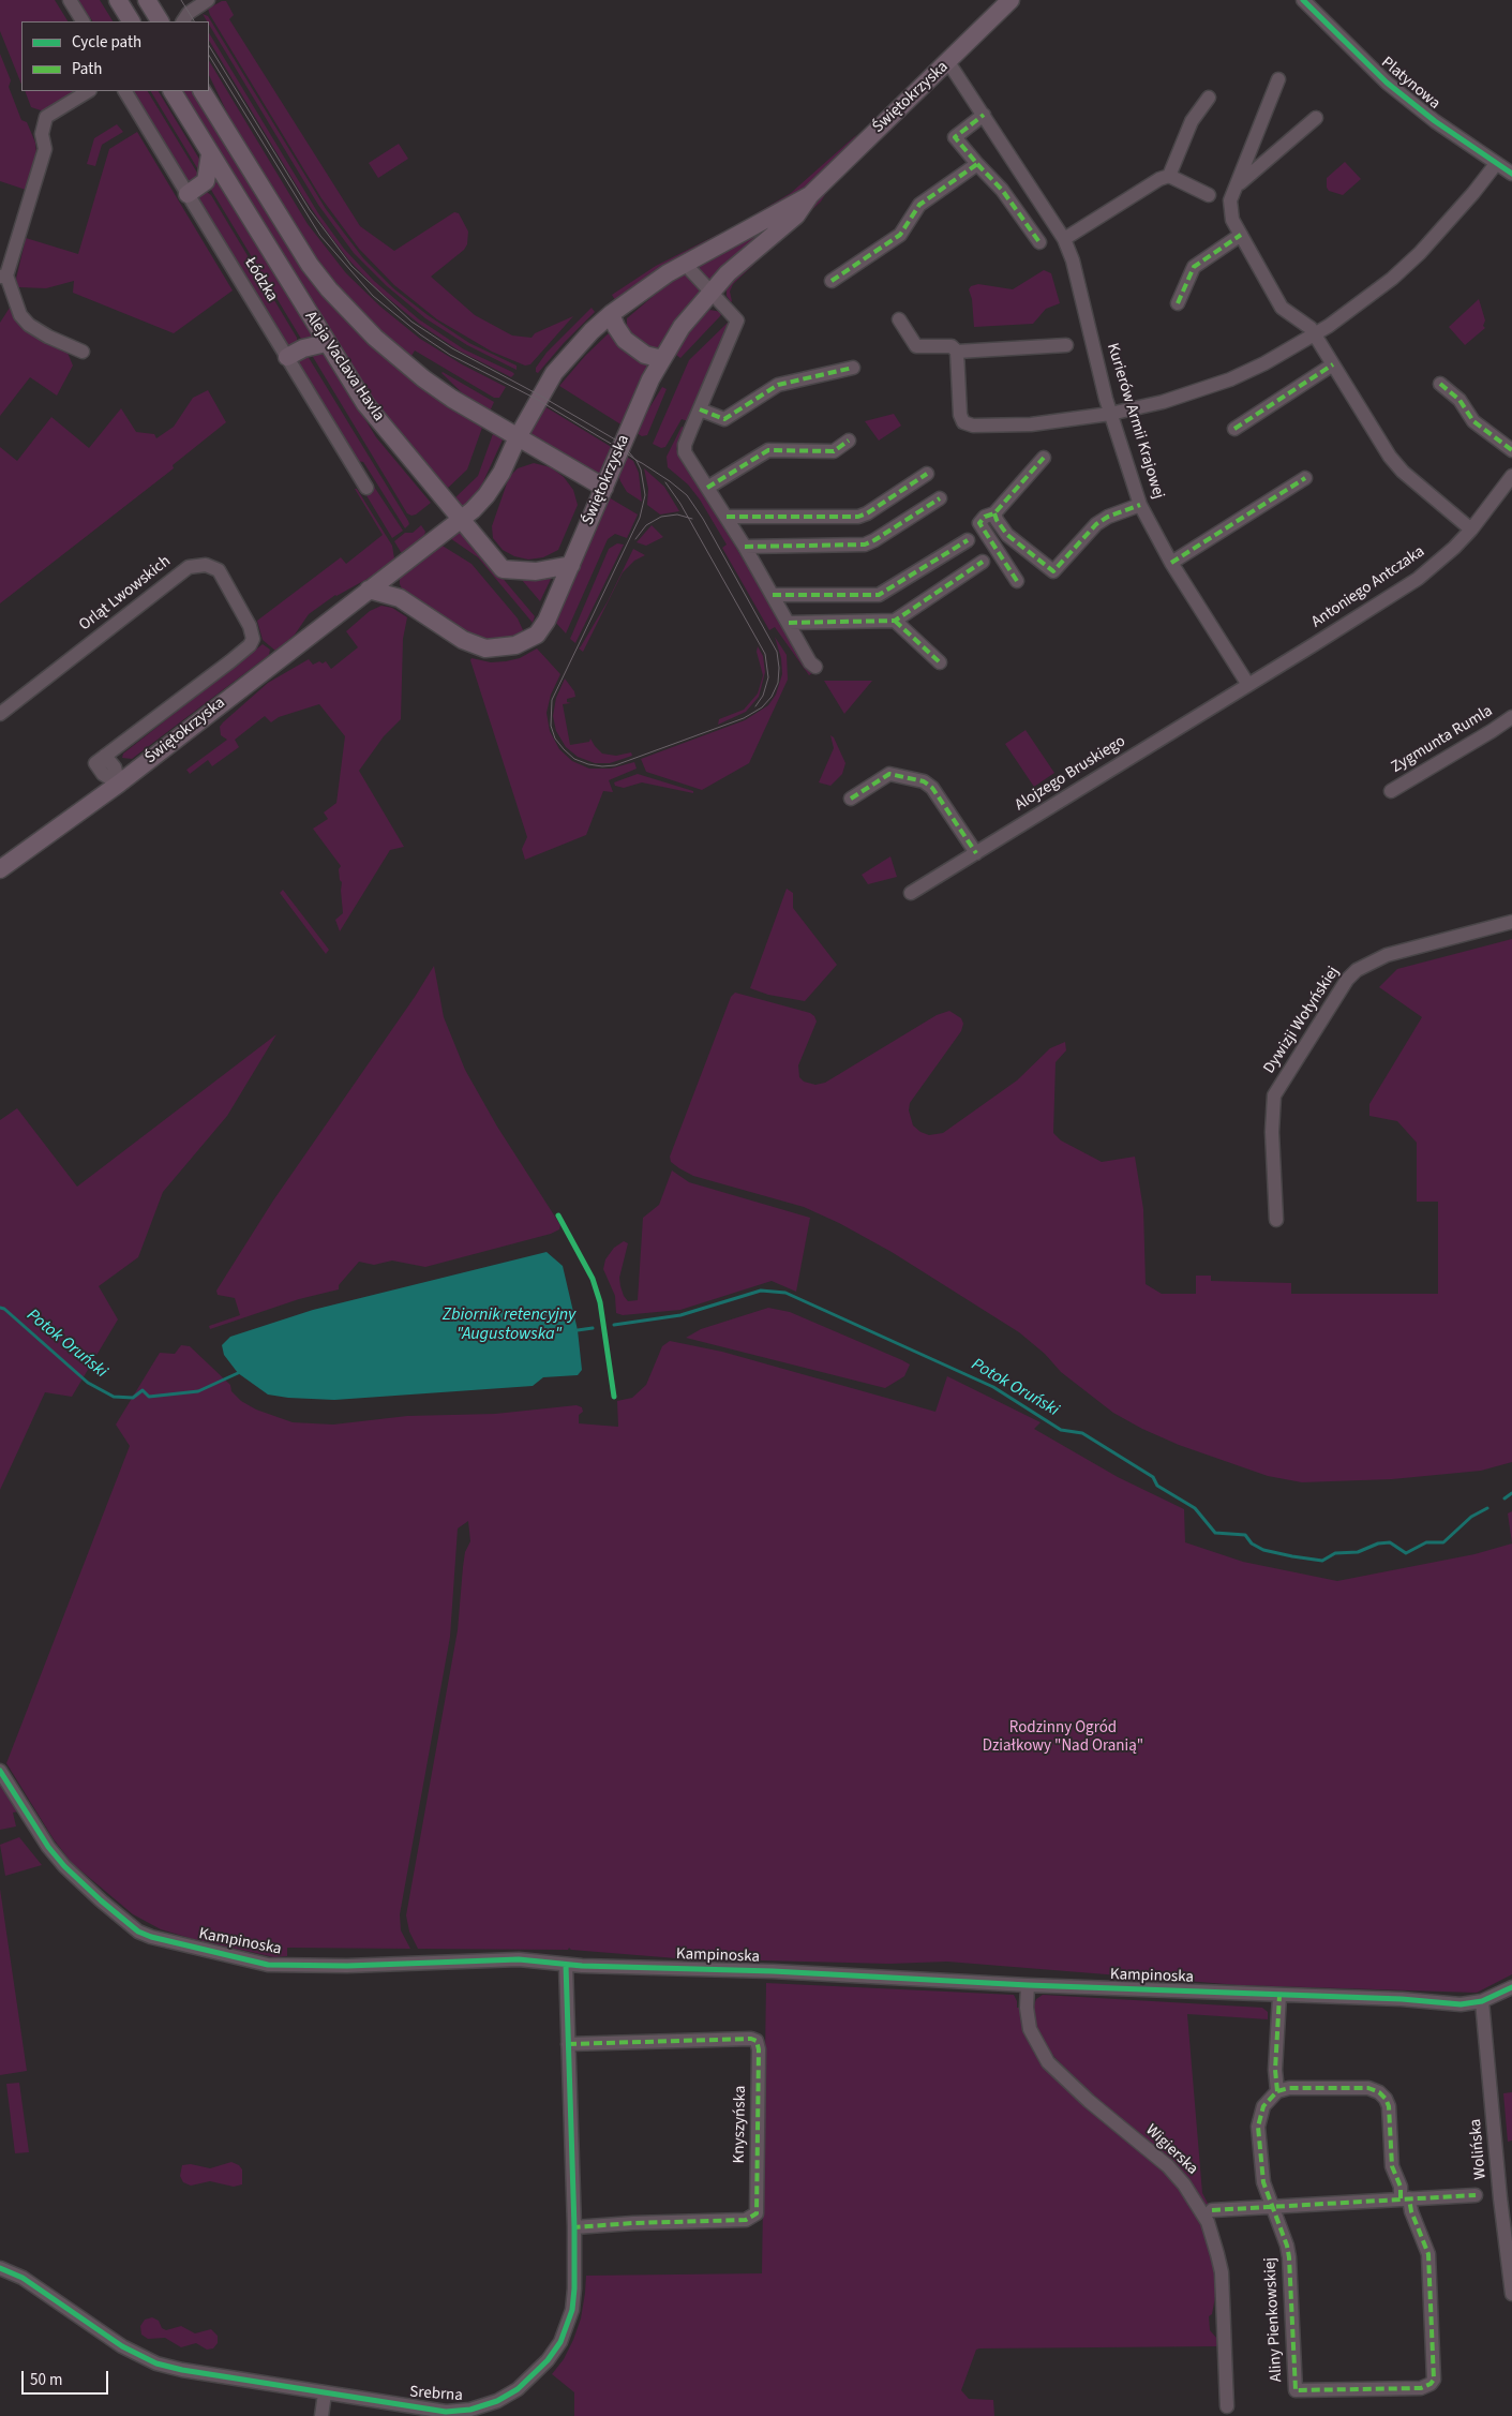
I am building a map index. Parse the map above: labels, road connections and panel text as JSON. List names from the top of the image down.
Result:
{
  "streets": {
    "main road": ["Świętokrzyska", "Aleja Vaclava Havla"],
    "street": [
      "Platynowa",
      "Łódzka",
      "Kurierów Armii Krajowej",
      "Antoniego Antczaka",
      "Orląt Lwowskich",
      "Zygmunta Rumla",
      "Alojzego Bruskiego",
      "Dywizji Wołyńskiej",
      "Kampinoska",
      "Knyszyńska",
      "Wolińska",
      "Wigierska",
      "Aliny Pienkowskiej",
      "Srebrna"
    ]
  },
  "crossings": [
    ["Świętokrzyska", "Aleja Vaclava Havla"],
    ["Świętokrzyska", "Kurierów Armii Krajowej"],
    ["Świętokrzyska", "Orląt Lwowskich"],
    ["Kurierów Armii Krajowej", "Antoniego Antczaka"],
    ["Kurierów Armii Krajowej", "Alojzego Bruskiego"],
    ["Antoniego Antczaka", "Alojzego Bruskiego"],
    ["Kampinoska", "Wolińska"],
    ["Kampinoska", "Wigierska"],
    ["Kampinoska", "Srebrna"],
    ["Knyszyńska", "Srebrna"]
  ],
  "water": ["Zbiornik retencyjny \"Augustowska\"", "Potok Oruński"],
  "parks": ["Rodzinny Ogród Działkowy \"Nad Oranią\""],
  "legend": ["Cycle path", "Path"],
  "scale_bar": "50 m"
}
